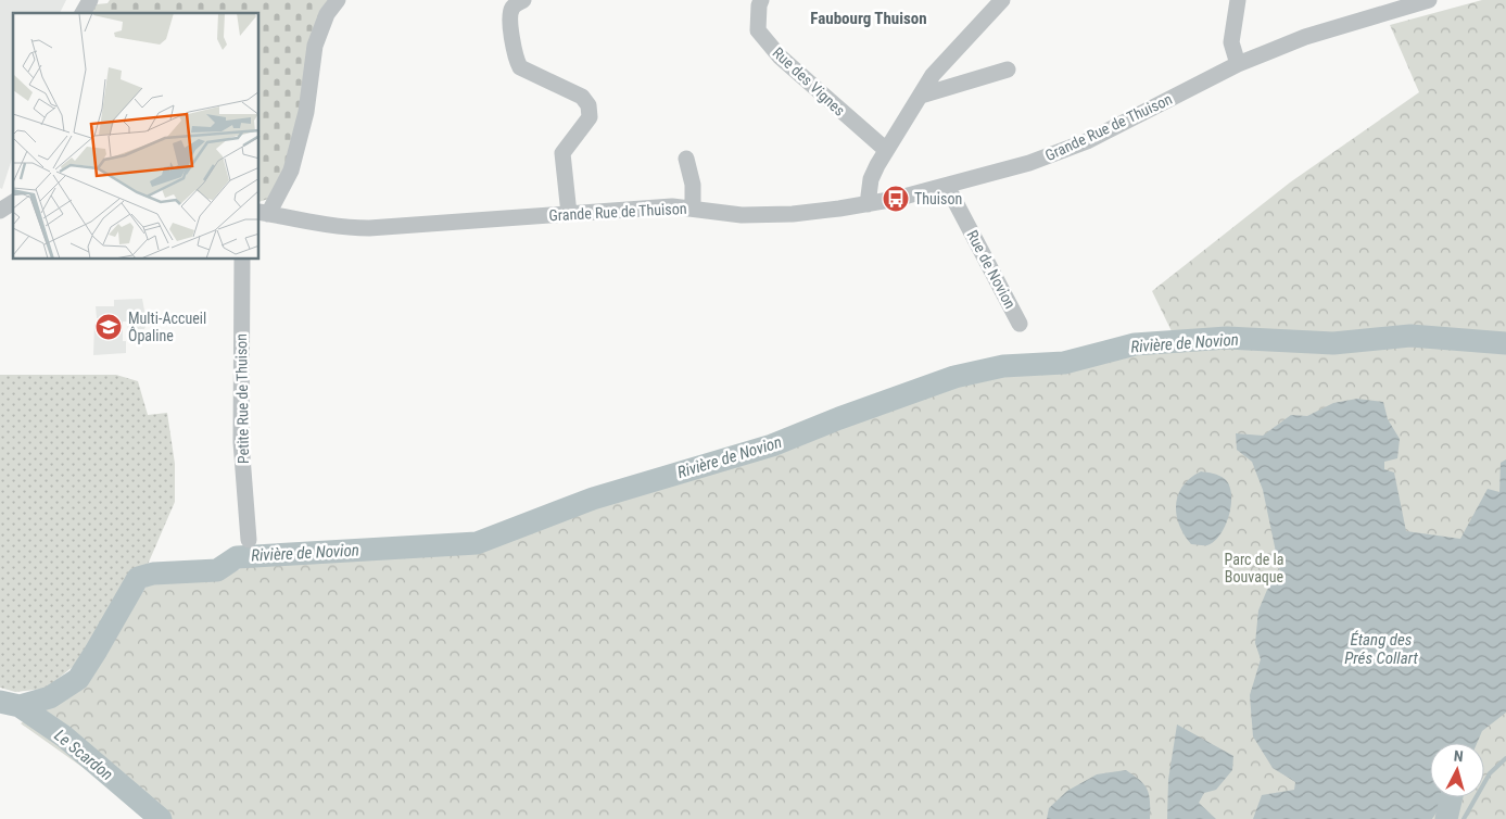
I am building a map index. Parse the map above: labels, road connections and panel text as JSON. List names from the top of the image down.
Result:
{
  "streets": {
    "street": [
      "Rue des Vignes",
      "Grande Rue de Thuison",
      "Rue de Novion",
      "Petite Rue de Thuison"
    ]
  },
  "crossings": [
    ["Grande Rue de Thuison", "Rue de Novion"]
  ],
  "districts": ["Faubourg Thuison"],
  "water": ["Rivière de Novion", "Étang des Prés Collart", "Le Scardon"],
  "parks": ["Parc de la Bouvaque"],
  "places": {
    "bus stop": ["Thuison"],
    "school or university": ["Multi-Accueil Ôpaline"]
  },
  "north": "top"
}
